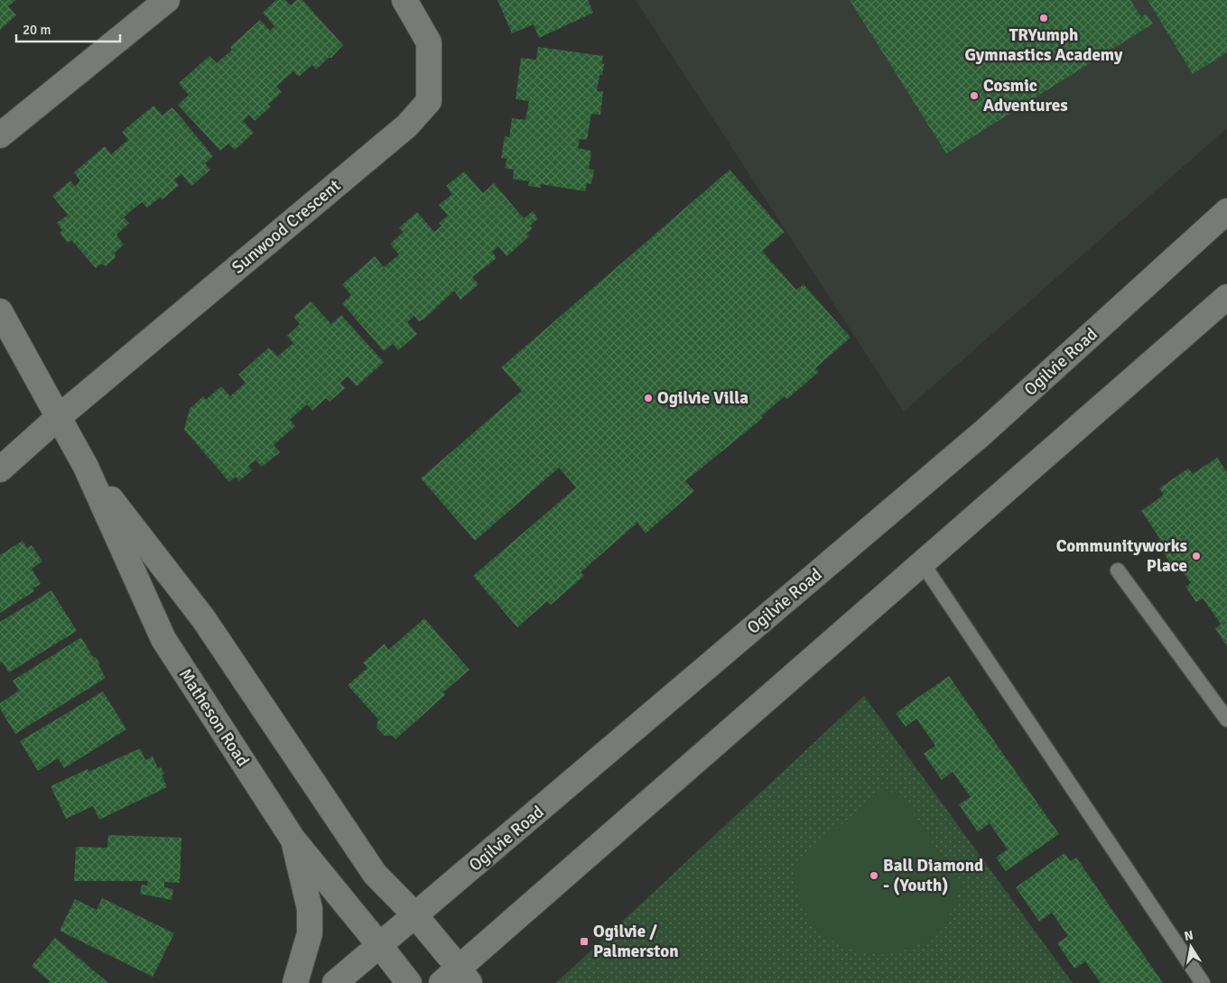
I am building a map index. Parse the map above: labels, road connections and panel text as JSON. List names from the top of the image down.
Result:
{
  "streets": {
    "main road": ["Sunwood Crescent", "Ogilvie Road", "Matheson Road"]
  },
  "crossings": [
    ["Sunwood Crescent", "Matheson Road"],
    ["Ogilvie Road", "Matheson Road"]
  ],
  "places": {
    "other": [
      "TRYumph Gymnastics Academy",
      "Cosmic Adventures",
      "Ogilvie Villa",
      "Communityworks Place",
      "Ball Diamond - (Youth)"
    ],
    "transit": ["Ogilvie / Palmerston"]
  },
  "scale_bar": "20 m",
  "north": "top"
}
